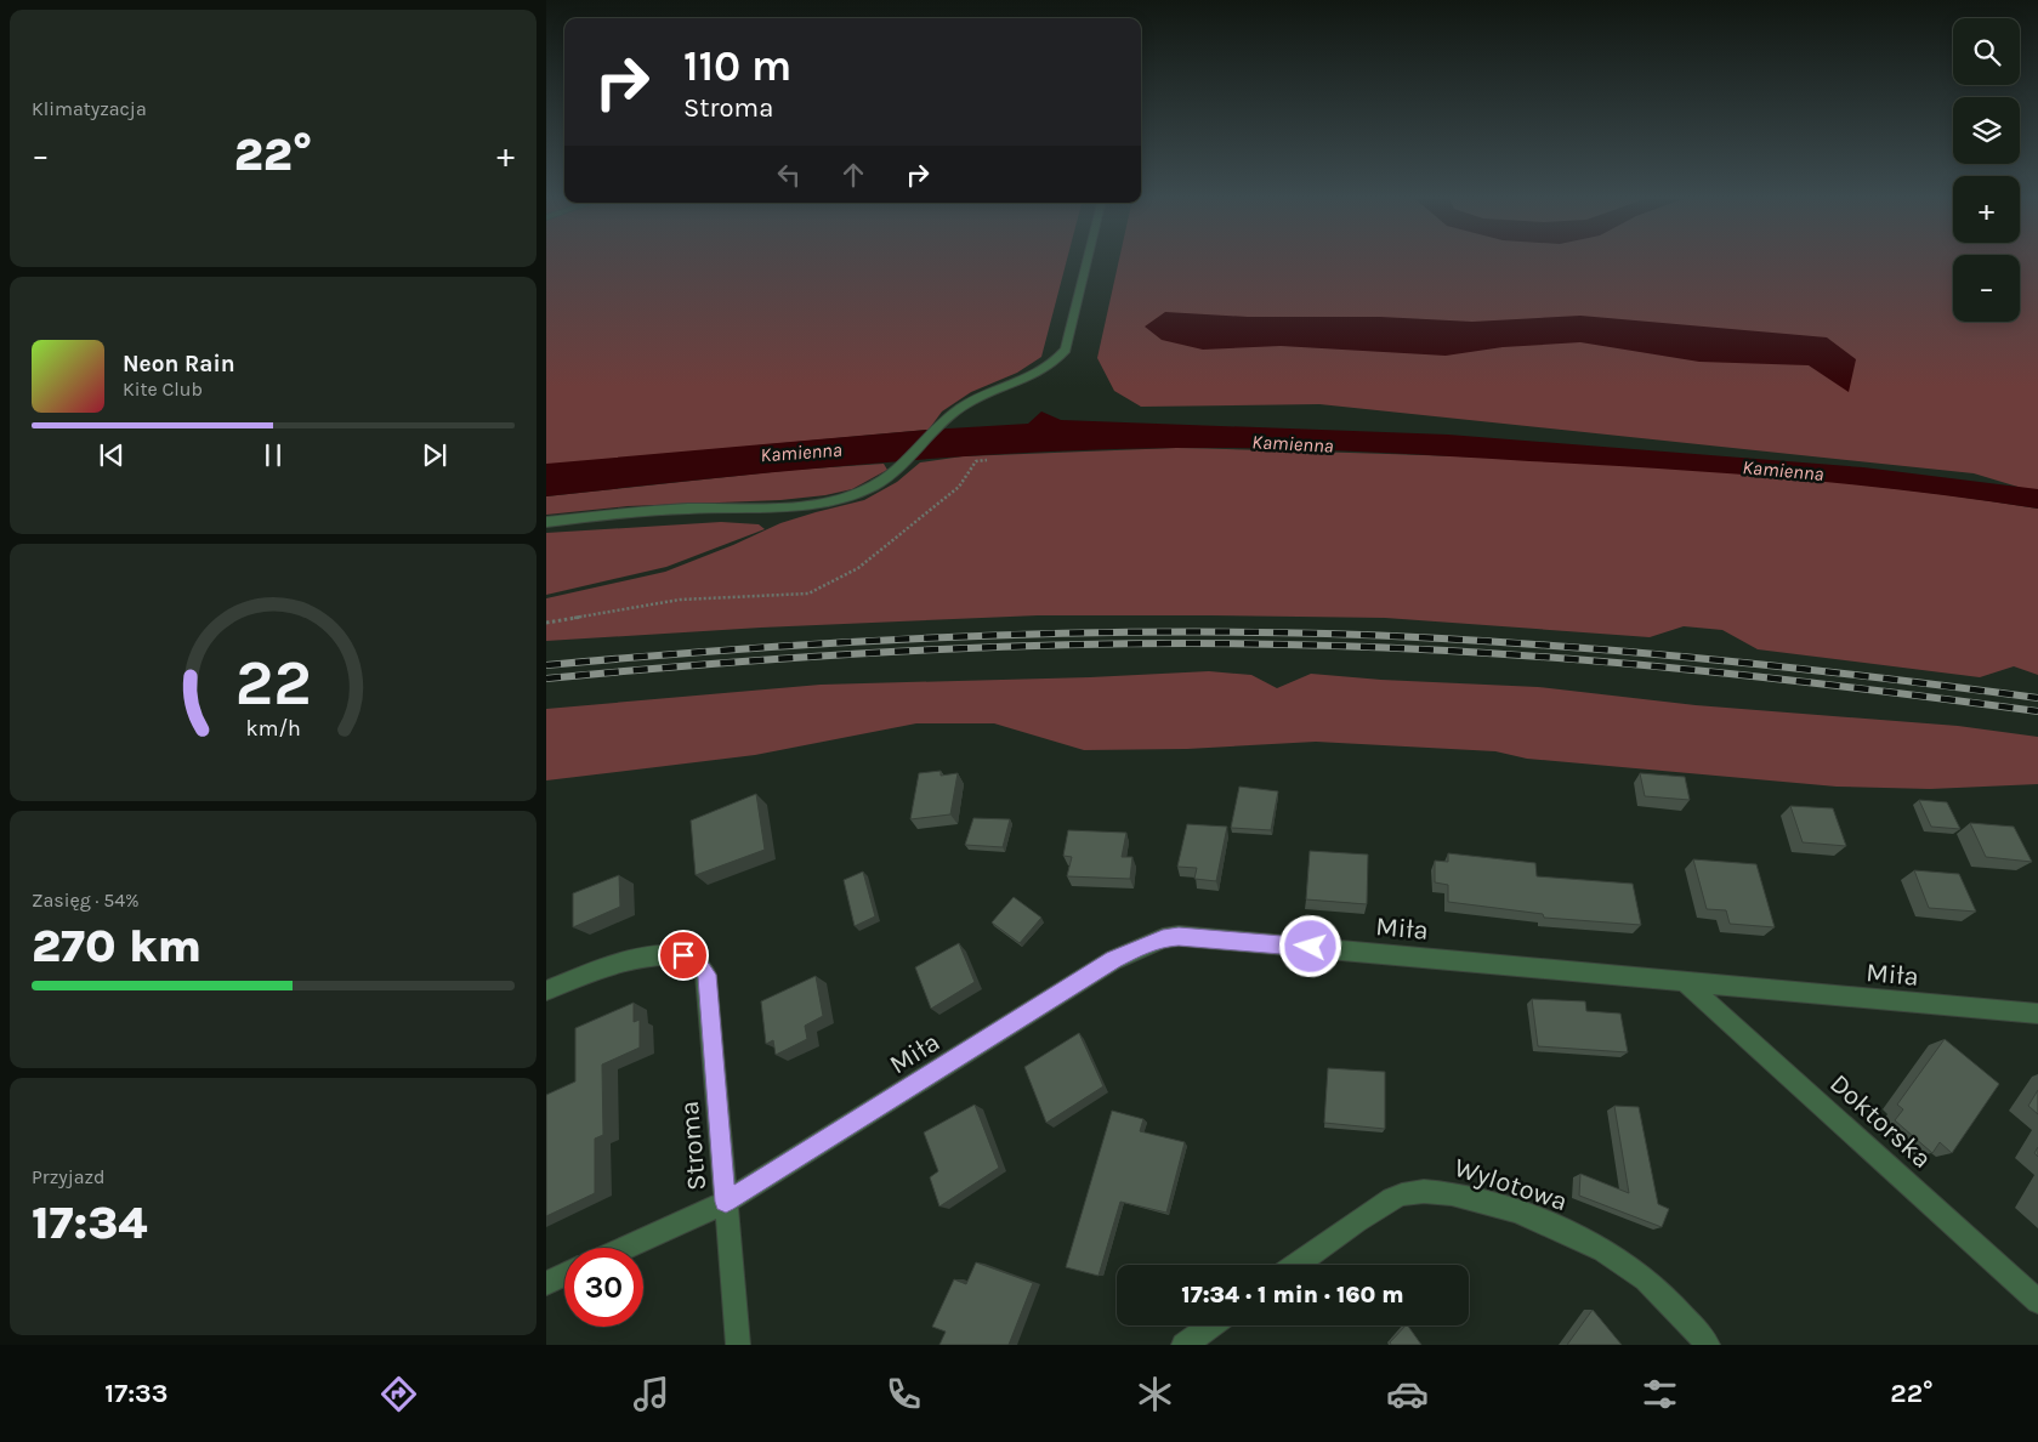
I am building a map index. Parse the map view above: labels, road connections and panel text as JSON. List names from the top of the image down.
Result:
{
  "streets": {
    "street": [
      "Miła",
      "Doktorska",
      "Stroma",
      "Wylotowa"
    ]
  },
  "crossings": [
    ["Miła", "Doktorska"],
    ["Miła", "Stroma"]
  ],
  "water": ["Kamienna"],
  "page": {
    "tile": [
      "Klimatyzacja",
      ["Zasięg · 54%", "270 km"],
      ["Przyjazd", "17:34"]
    ],
    "map_buttons": ["+", "−"],
    "turn": ["110 m", "Stroma"],
    "heat": ["−", "22°", "+"],
    "song": ["Neon Rain", "Kite Club"],
    "limit": "30",
    "trip": "17:34 · 1 min · 160 m",
    "tabs": ["17:33", "22°"],
    "gauge": ["22", "km/h"]
  }
}
